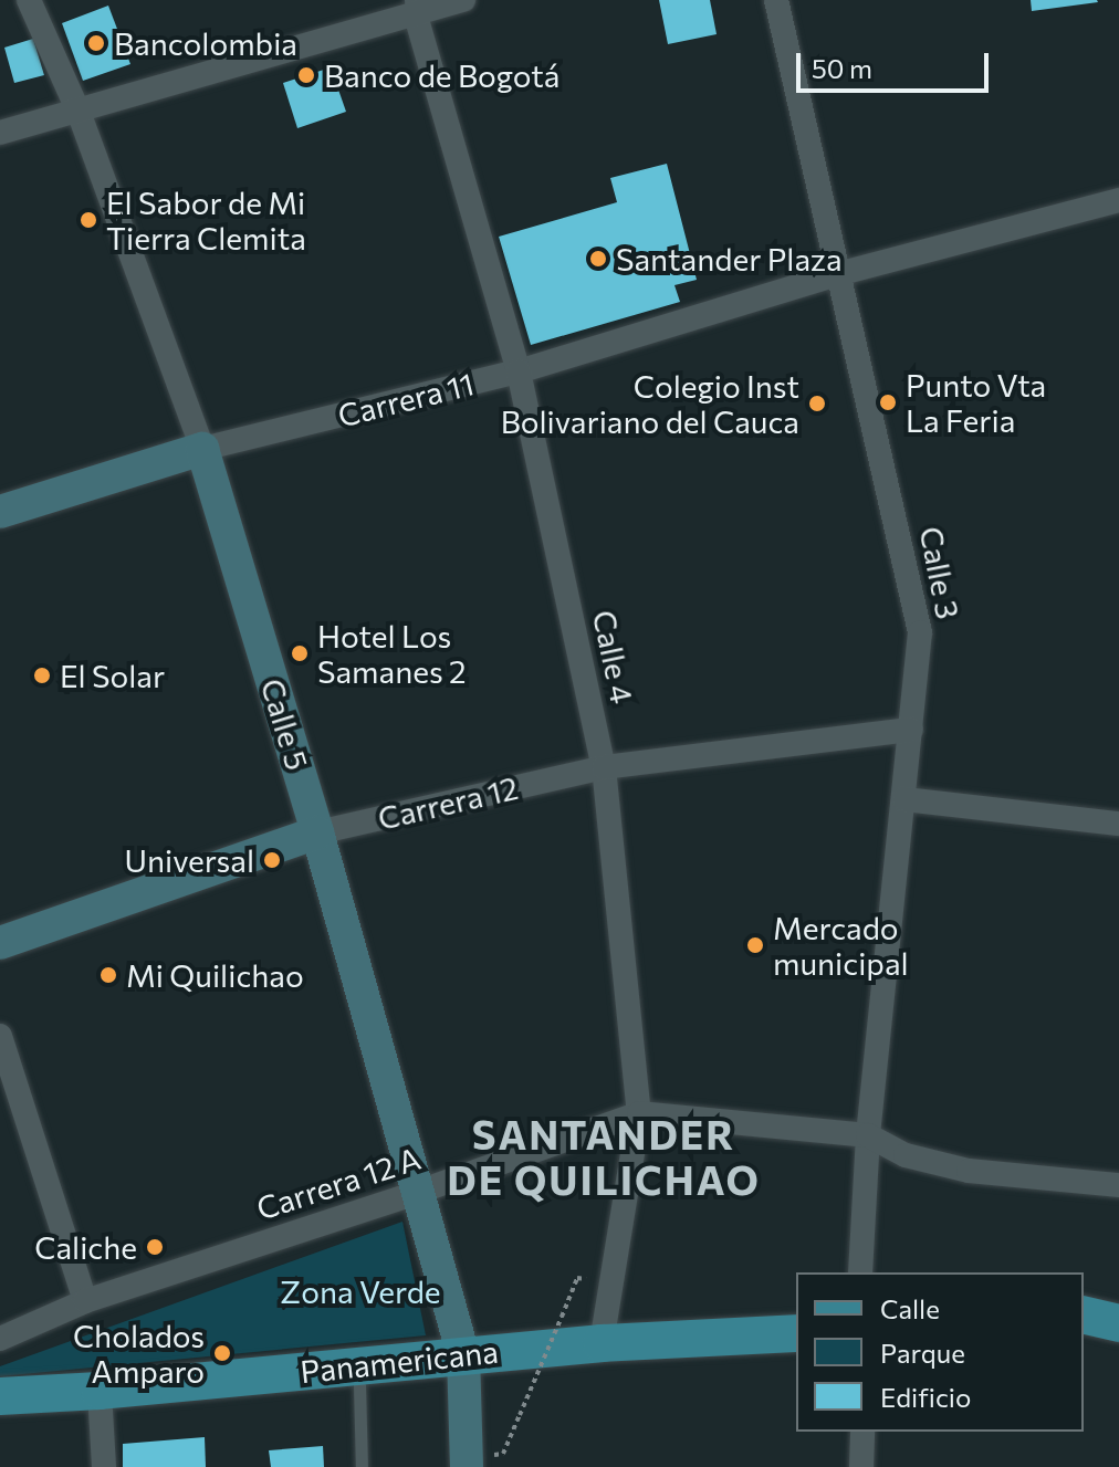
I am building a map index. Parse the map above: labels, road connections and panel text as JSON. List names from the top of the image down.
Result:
{
  "streets": {
    "main road": ["Panamericana"],
    "street": [
      "Carrera 11",
      "Calle 3",
      "Calle 4",
      "Calle 5",
      "Carrera 12",
      "Carrera 12 A"
    ]
  },
  "crossings": [
    ["Carrera 11", "Calle 3"],
    ["Carrera 11", "Calle 4"],
    ["Carrera 11", "Calle 5"],
    ["Calle 3", "Carrera 12"],
    ["Calle 3", "Carrera 12 A"],
    ["Calle 4", "Carrera 12"],
    ["Calle 4", "Carrera 12 A"],
    ["Calle 4", "Panamericana"],
    ["Calle 5", "Carrera 12"],
    ["Calle 5", "Carrera 12 A"],
    ["Calle 5", "Panamericana"]
  ],
  "districts": ["SANTANDER DE QUILICHAO"],
  "parks": ["Zona Verde"],
  "places": [
    "Bancolombia",
    "Banco de Bogotá",
    "El Sabor de Mi Tierra Clemita",
    "Santander Plaza",
    "Punto Vta La Feria",
    "Colegio Inst Bolivariano del Cauca",
    "Hotel Los Samanes 2",
    "El Solar",
    "Universal",
    "Mercado municipal",
    "Mi Quilichao",
    "Caliche",
    "Cholados Amparo"
  ],
  "legend": ["Calle", "Parque", "Edificio"],
  "scale_bar": "50 m"
}
